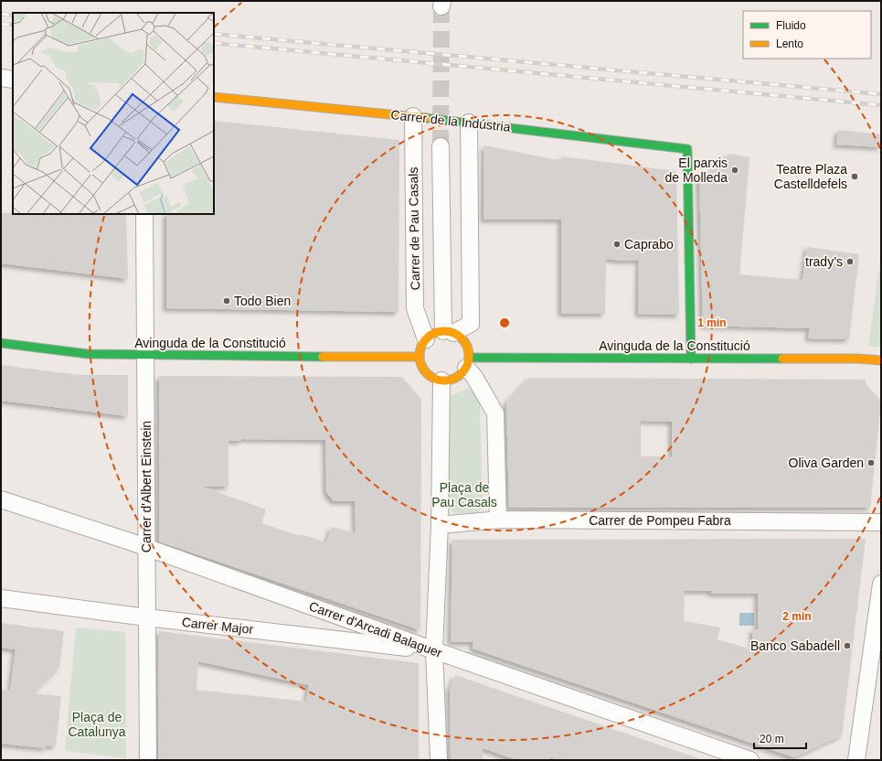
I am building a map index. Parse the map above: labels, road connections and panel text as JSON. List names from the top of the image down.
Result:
{
  "streets": {
    "street": [
      "Carrer de la Indústria",
      "Carrer de Pau Casals",
      "Avinguda de la Constitució",
      "Carrer d'Albert Einstein",
      "Carrer de Pompeu Fabra",
      "Carrer Major",
      "Carrer d'Arcadi Balaguer"
    ]
  },
  "crossings": [
    ["Carrer de la Indústria", "Carrer de Pau Casals"],
    ["Carrer de la Indústria", "Avinguda de la Constitució"],
    ["Carrer de Pau Casals", "Avinguda de la Constitució"],
    ["Avinguda de la Constitució", "Carrer d'Albert Einstein"],
    ["Carrer d'Albert Einstein", "Carrer Major"],
    ["Carrer d'Albert Einstein", "Carrer d'Arcadi Balaguer"],
    ["Carrer Major", "Carrer d'Arcadi Balaguer"]
  ],
  "parks": ["Plaça de Pau Casals", "Plaça de Catalunya"],
  "places": [
    "El parxis de Molleda",
    "Teatre Plaza Castelldefels",
    "Caprabo",
    "trady’s",
    "Todo Bien",
    "Oliva Garden",
    "Banco Sabadell"
  ],
  "legend": ["Fluido", "Lento"],
  "scale_bar": "20 m",
  "rings": ["1 min", "2 min"]
}
